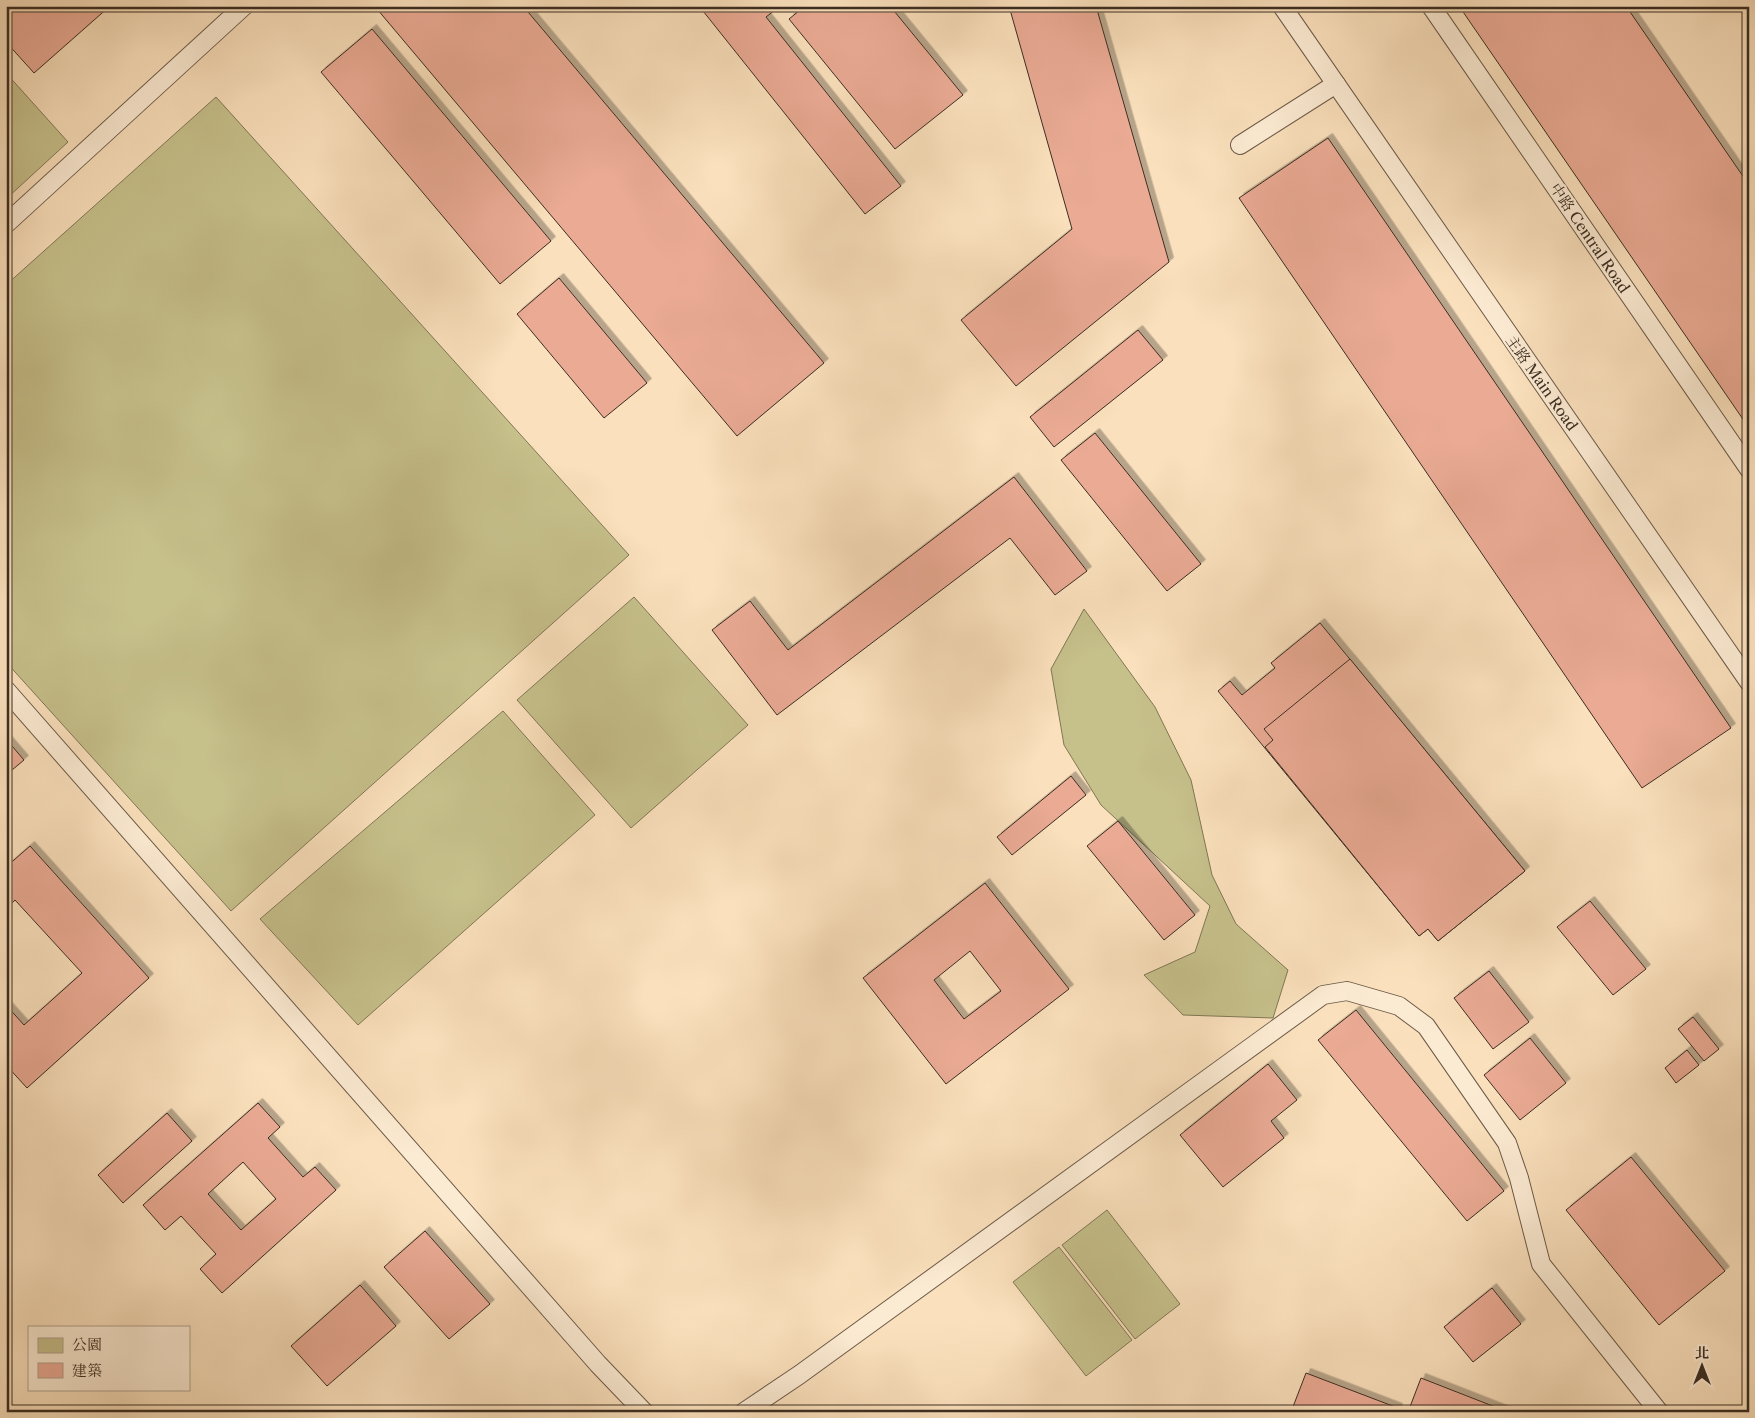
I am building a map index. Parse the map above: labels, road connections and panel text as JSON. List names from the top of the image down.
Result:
{
  "streets": {
    "lane": ["中路 Central Road", "主路 Main Road"]
  },
  "legend": ["公園", "建築"],
  "north": "top"
}
